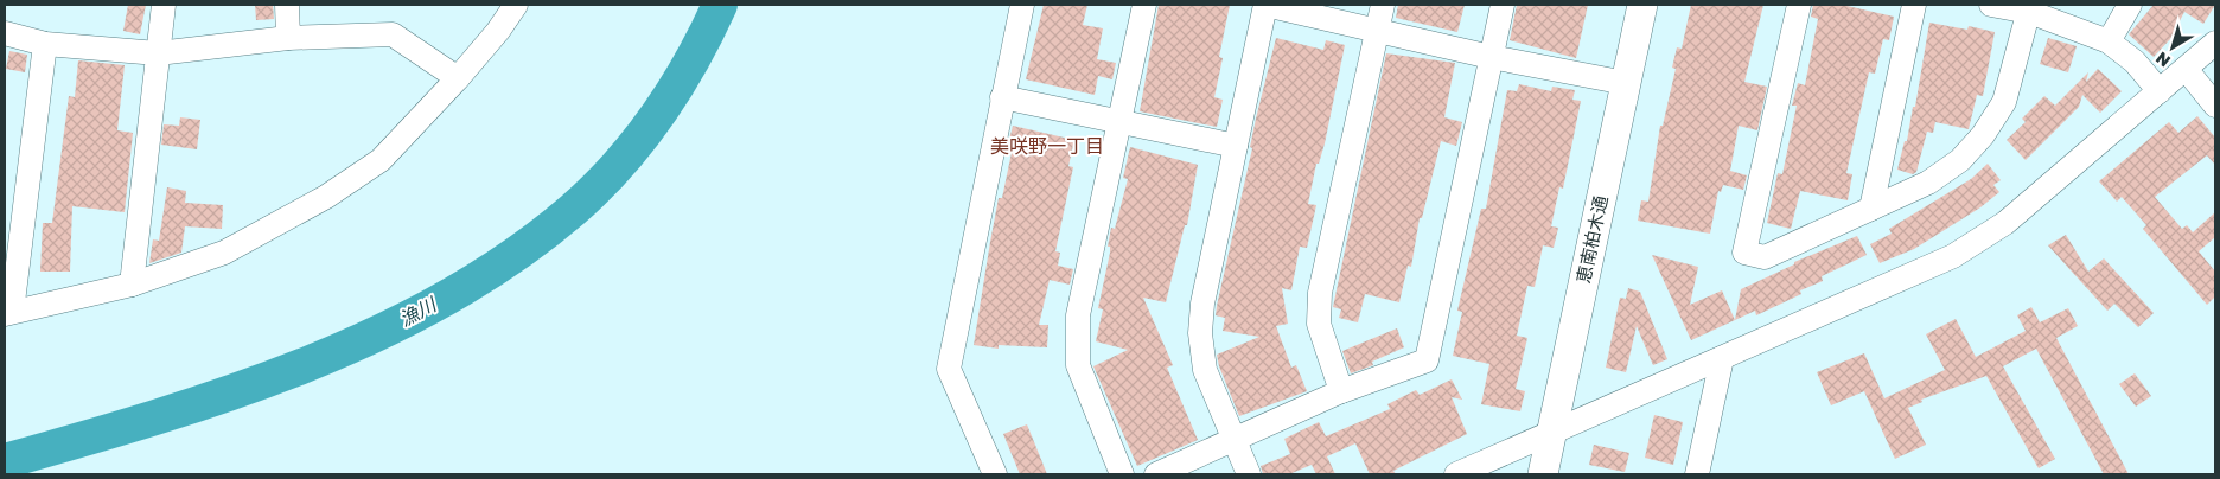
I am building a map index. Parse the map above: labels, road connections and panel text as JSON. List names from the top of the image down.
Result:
{
  "streets": {
    "street": ["恵南柏木通"]
  },
  "districts": ["美咲野一丁目"],
  "water": ["漁川"],
  "north": "bottom left"
}
